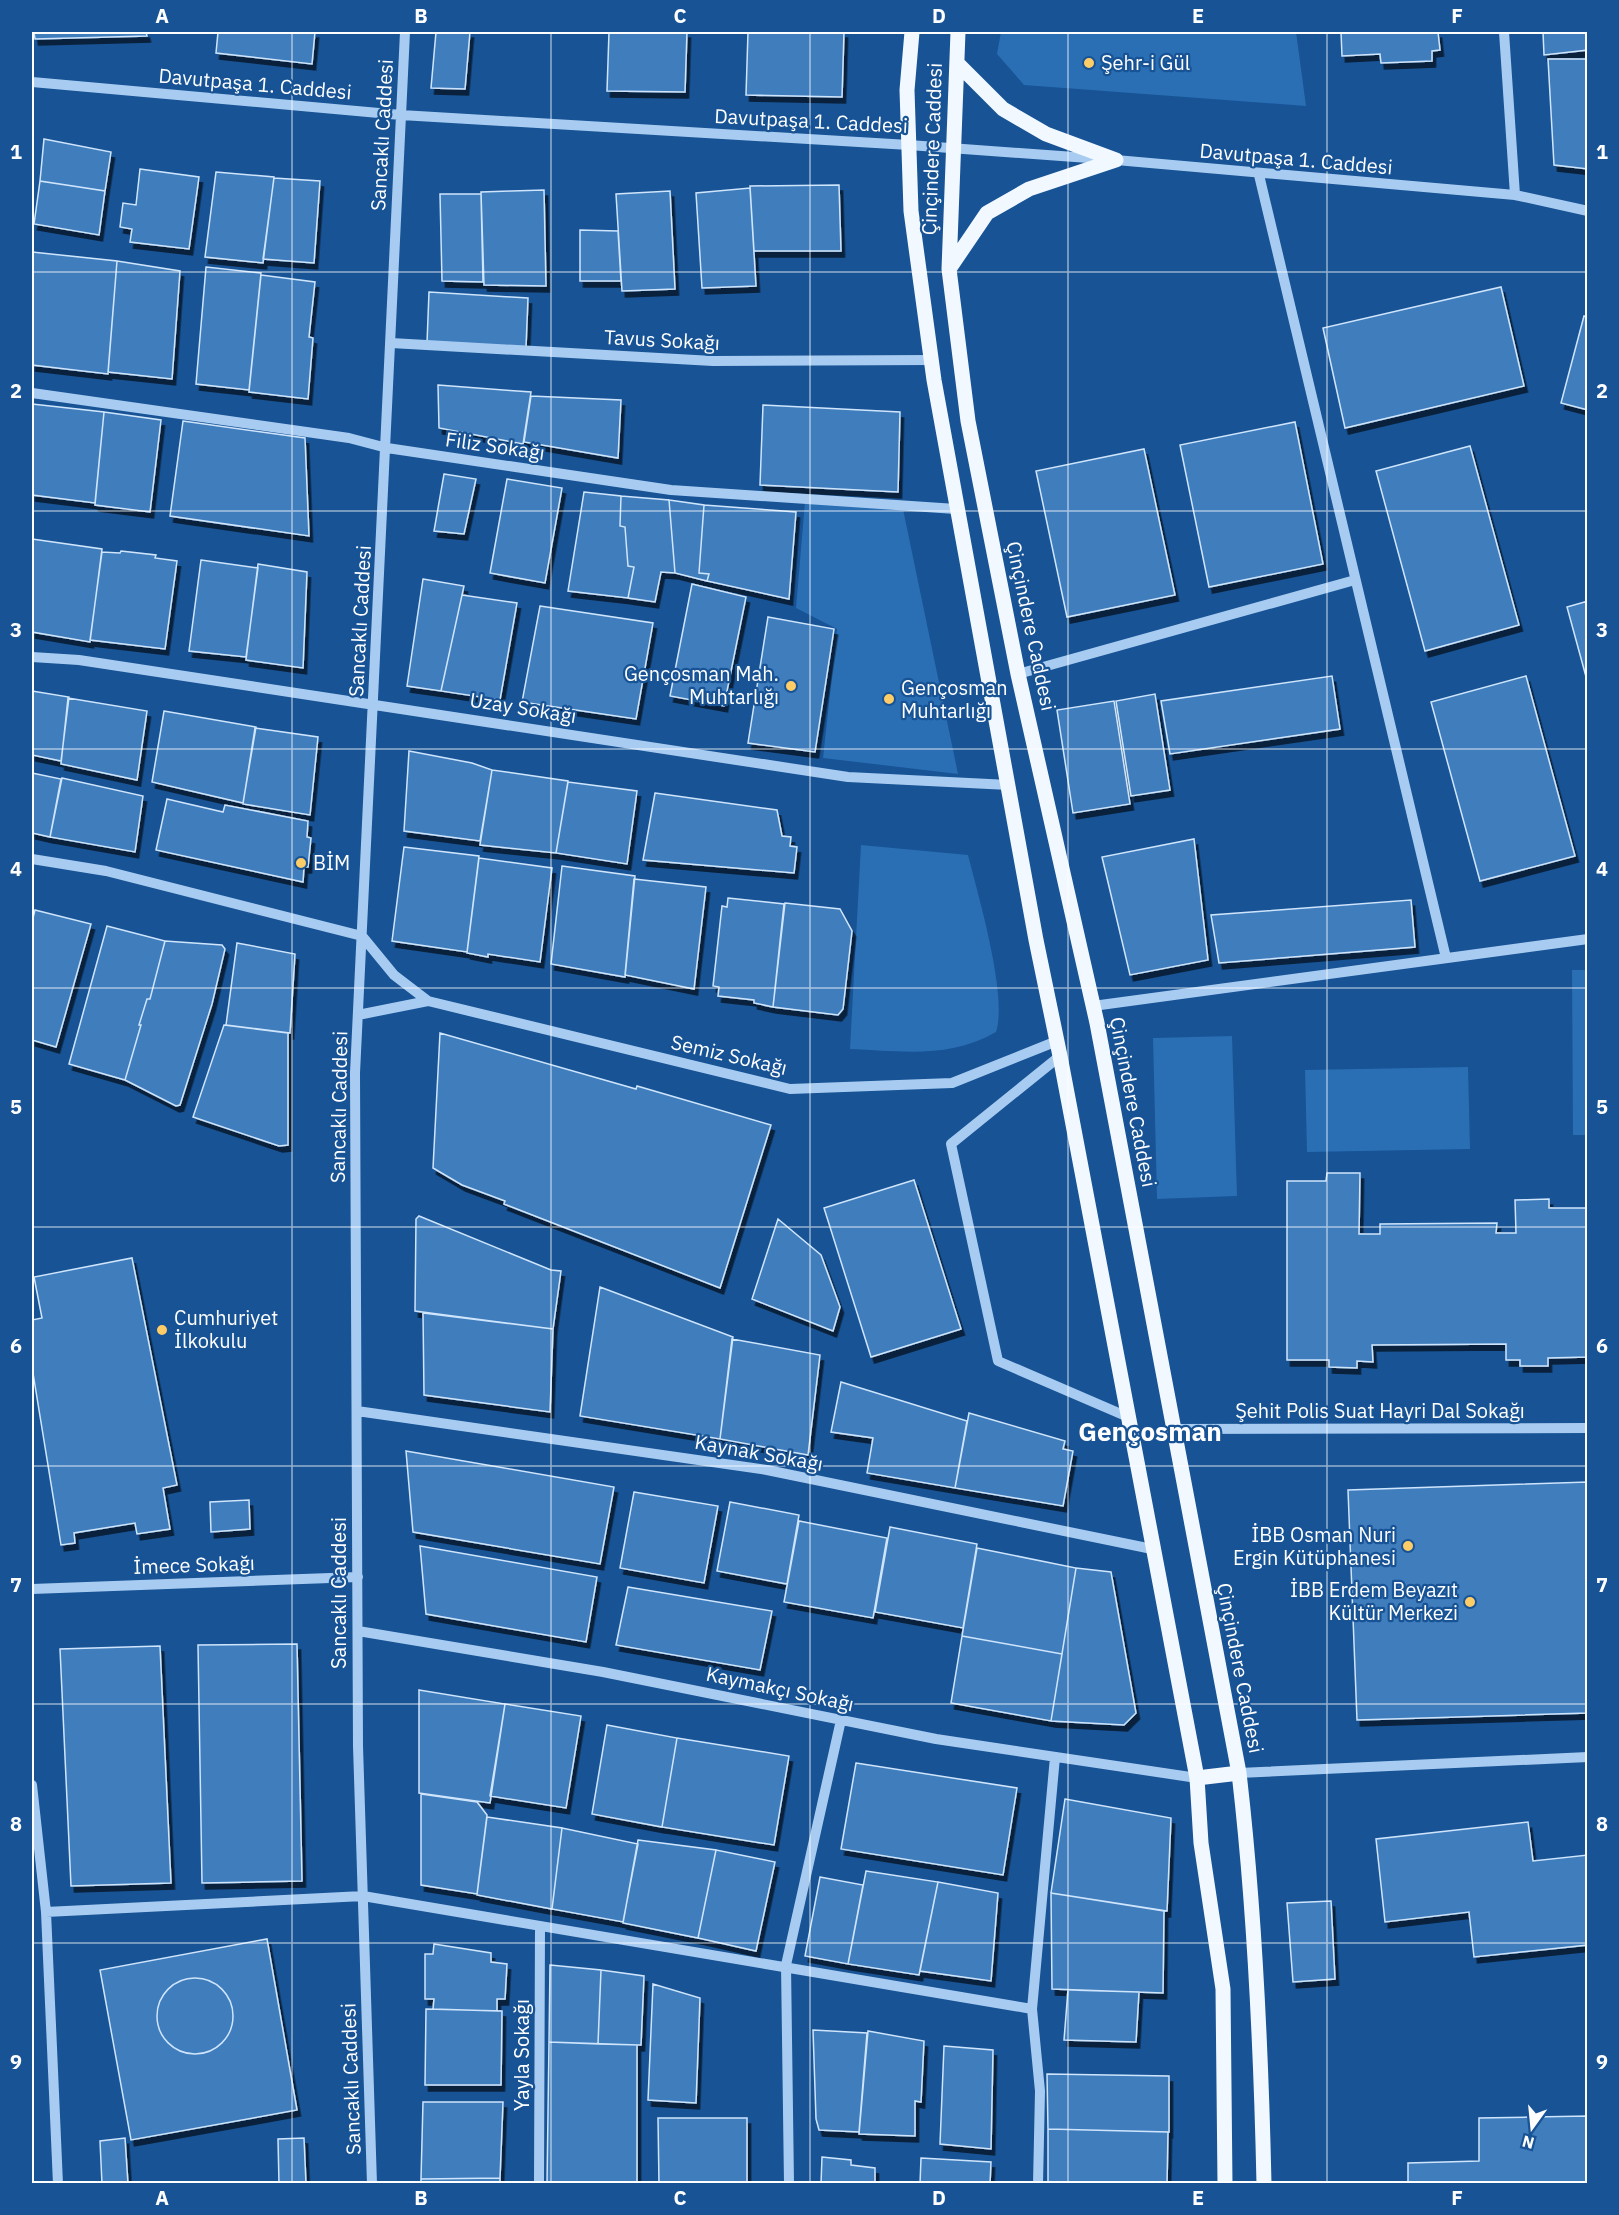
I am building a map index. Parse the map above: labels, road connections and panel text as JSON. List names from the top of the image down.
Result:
{
  "streets": {
    "main road": ["Çinçindere Caddesi"],
    "street": [
      "Davutpaşa 1. Caddesi",
      "Sancaklı Caddesi",
      "Tavus Sokağı",
      "Filiz Sokağı",
      "Uzay Sokağı",
      "Semiz Sokağı",
      "Şehit Polis Suat Hayri Dal Sokağı",
      "Kaynak Sokağı",
      "İmece Sokağı",
      "Kaymakçı Sokağı",
      "Yayla Sokağı"
    ]
  },
  "crossings": [
    ["Davutpaşa 1. Caddesi", "Sancaklı Caddesi"],
    ["Davutpaşa 1. Caddesi", "Çinçindere Caddesi"],
    ["Sancaklı Caddesi", "Tavus Sokağı"],
    ["Sancaklı Caddesi", "Filiz Sokağı"],
    ["Sancaklı Caddesi", "Uzay Sokağı"],
    ["Sancaklı Caddesi", "Semiz Sokağı"],
    ["Sancaklı Caddesi", "Kaynak Sokağı"],
    ["Sancaklı Caddesi", "İmece Sokağı"],
    ["Sancaklı Caddesi", "Kaymakçı Sokağı"],
    ["Çinçindere Caddesi", "Tavus Sokağı"],
    ["Çinçindere Caddesi", "Filiz Sokağı"],
    ["Çinçindere Caddesi", "Uzay Sokağı"],
    ["Çinçindere Caddesi", "Semiz Sokağı"],
    ["Çinçindere Caddesi", "Şehit Polis Suat Hayri Dal Sokağı"],
    ["Çinçindere Caddesi", "Kaynak Sokağı"],
    ["Çinçindere Caddesi", "Kaymakçı Sokağı"]
  ],
  "districts": ["Gençosman"],
  "places": [
    "Şehr-i Gül",
    "Gençosman Mah. Muhtarlığı",
    "Gençosman Muhtarlığı",
    "BİM",
    "Cumhuriyet İlkokulu",
    "İBB Osman Nuri Ergin Kütüphanesi",
    "İBB Erdem Beyazıt Kültür Merkezi"
  ],
  "north": "bottom",
  "grid": {
    "columns": [
      "A",
      "B",
      "C",
      "D",
      "E",
      "F"
    ],
    "rows": [
      "1",
      "2",
      "3",
      "4",
      "5",
      "6",
      "7",
      "8",
      "9"
    ]
  }
}
